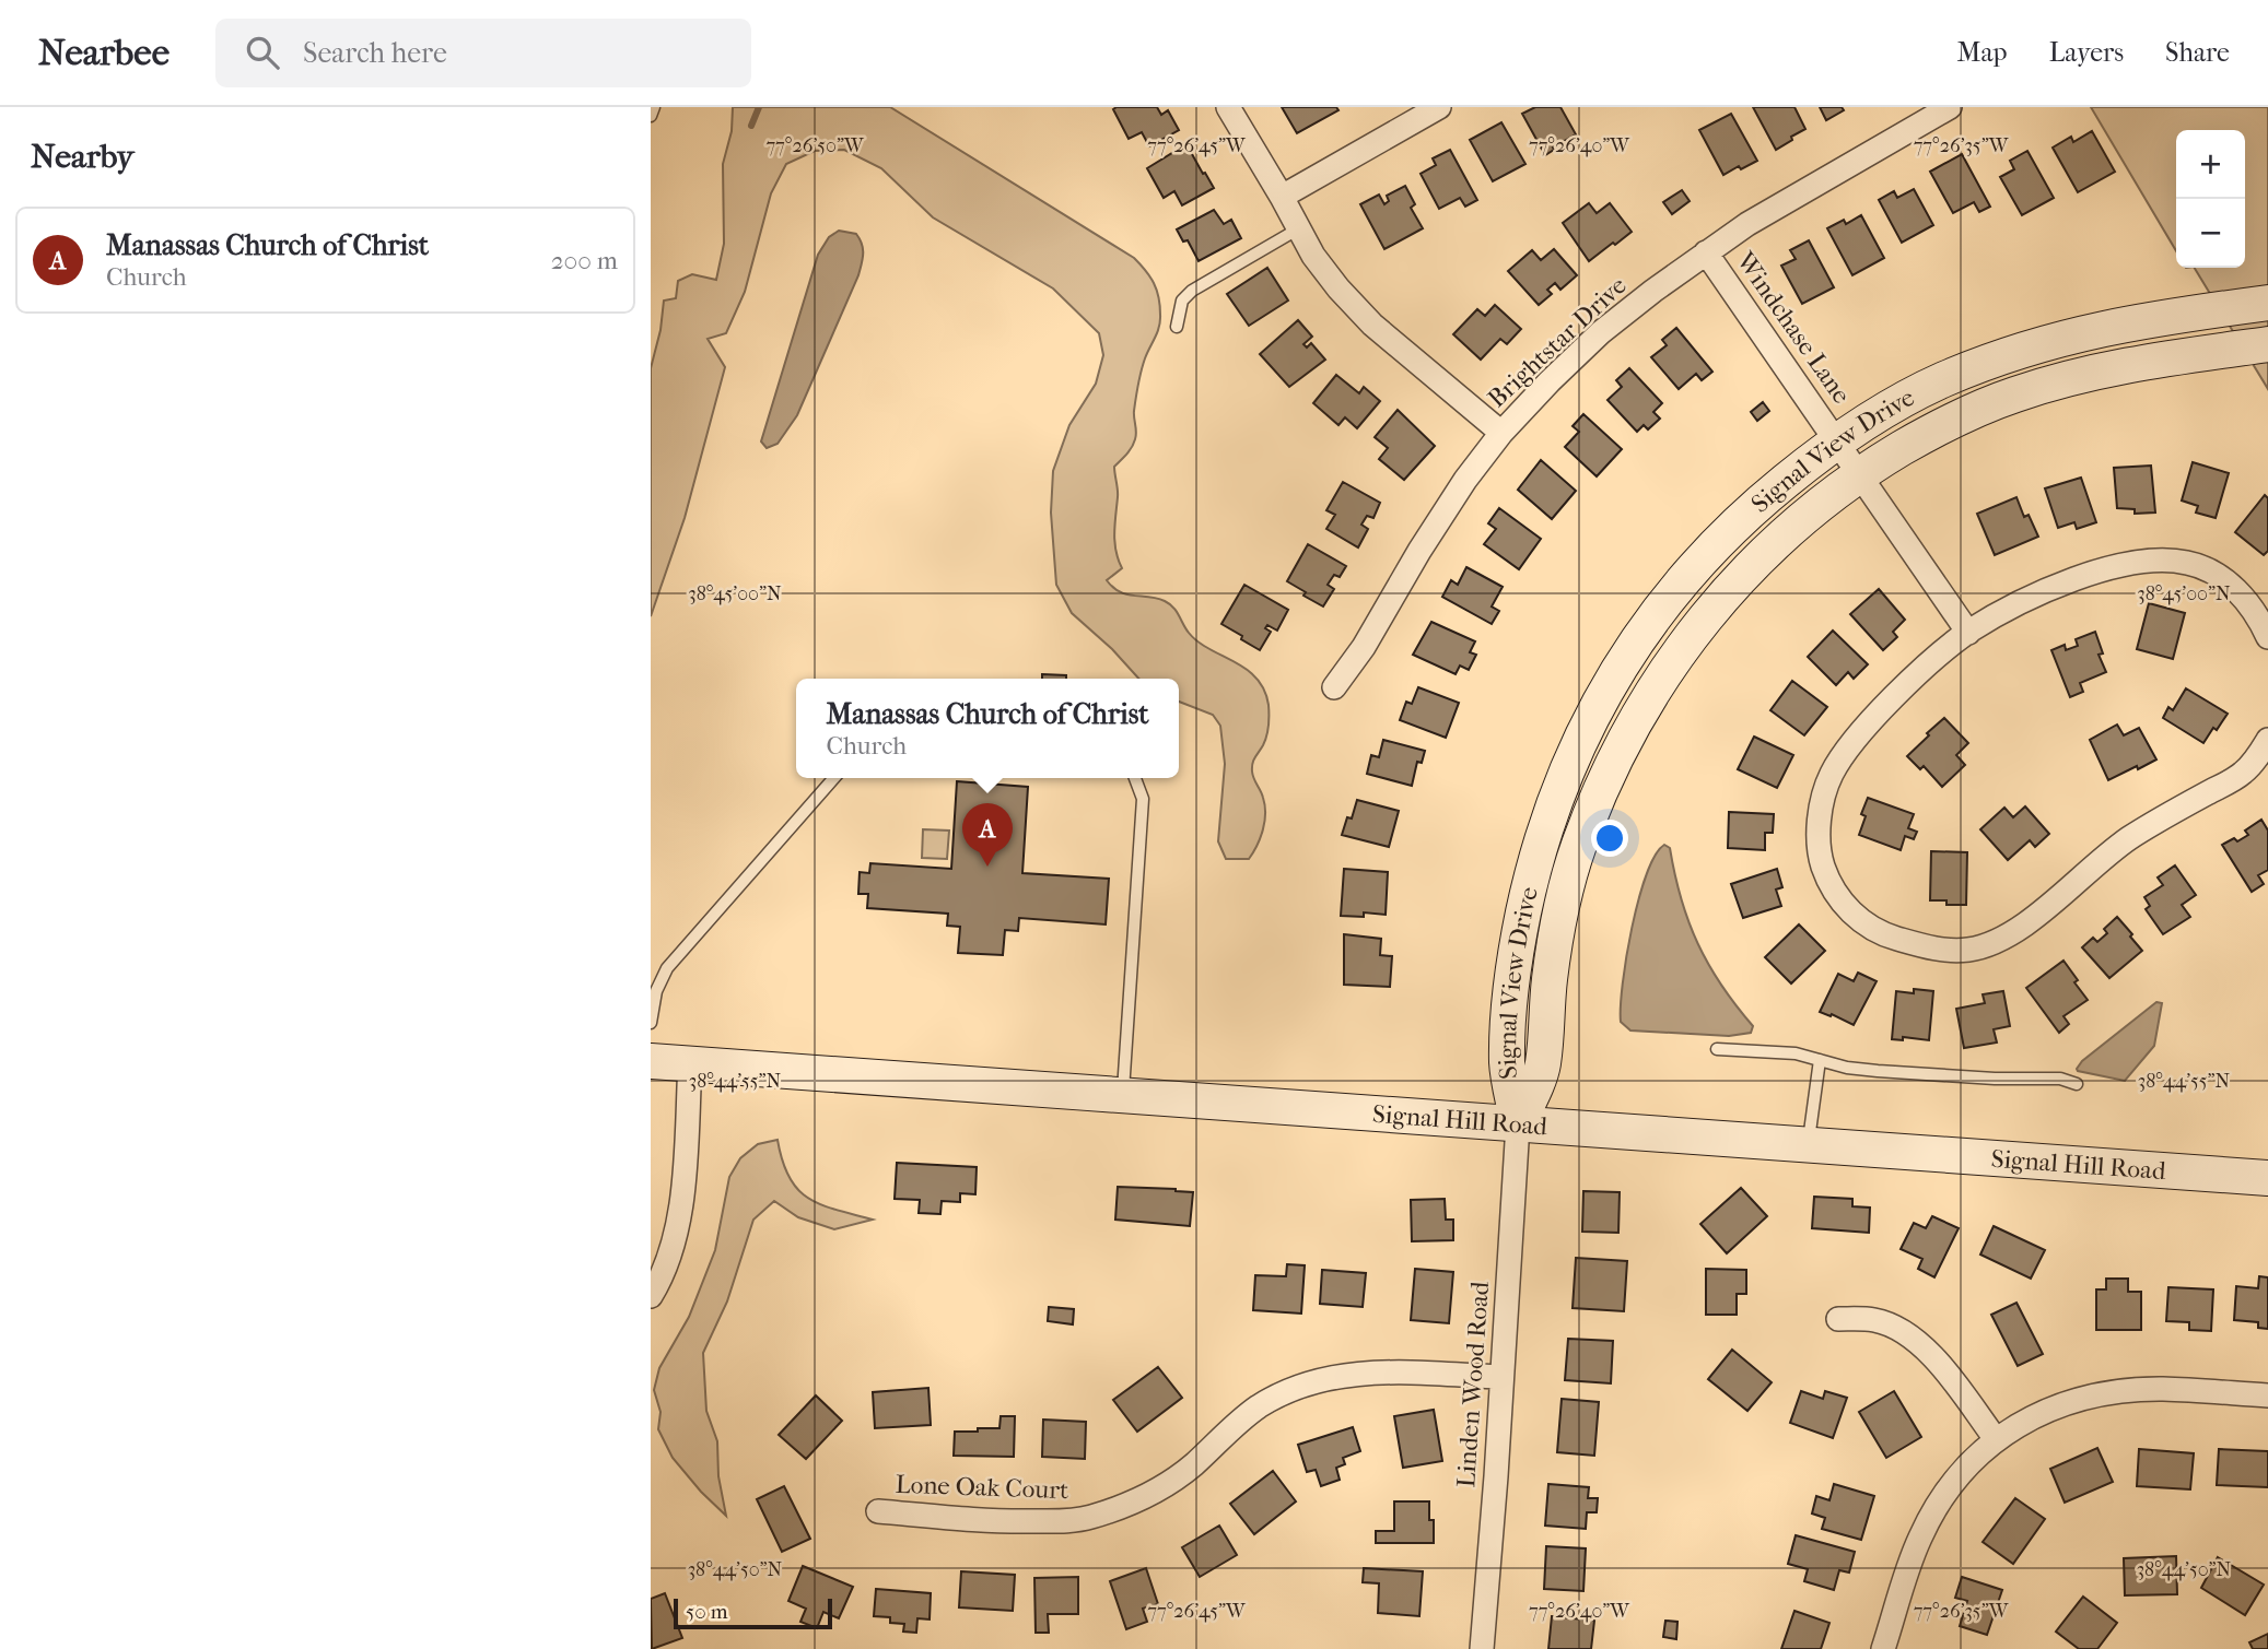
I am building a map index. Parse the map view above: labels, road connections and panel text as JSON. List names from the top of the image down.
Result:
{
  "streets": {
    "main road": ["Signal View Drive", "Signal Hill Road"],
    "street": [
      "Windchase Lane",
      "Brightstar Drive",
      "Linden Wood Road",
      "Lone Oak Court"
    ]
  },
  "crossings": [
    ["Windchase Lane", "Brightstar Drive"],
    ["Windchase Lane", "Signal View Drive"],
    ["Signal View Drive", "Signal Hill Road"],
    ["Signal View Drive", "Linden Wood Road"],
    ["Signal Hill Road", "Linden Wood Road"],
    ["Linden Wood Road", "Lone Oak Court"]
  ],
  "scale_bar": "50 m",
  "page": {
    "header": "Nearbee",
    "search": "Search here",
    "nav": ["Map", "Layers", "Share"],
    "heading": "Nearby",
    "map_buttons": ["+", "−"],
    "list": [
      {
        "mark": "A",
        "name": "Manassas Church of Christ",
        "note": "Church",
        "value": "200 m"
      }
    ],
    "popup": ["Manassas Church of Christ", "Church"],
    "pins": "A",
    "scale": "50 m"
  },
  "coordinates": [
    "77°26'50\"W",
    "77°26'45\"W",
    "77°26'40\"W",
    "77°26'35\"W",
    "38°45'00\"N",
    "38°44'55\"N",
    "38°44'50\"N"
  ]
}
